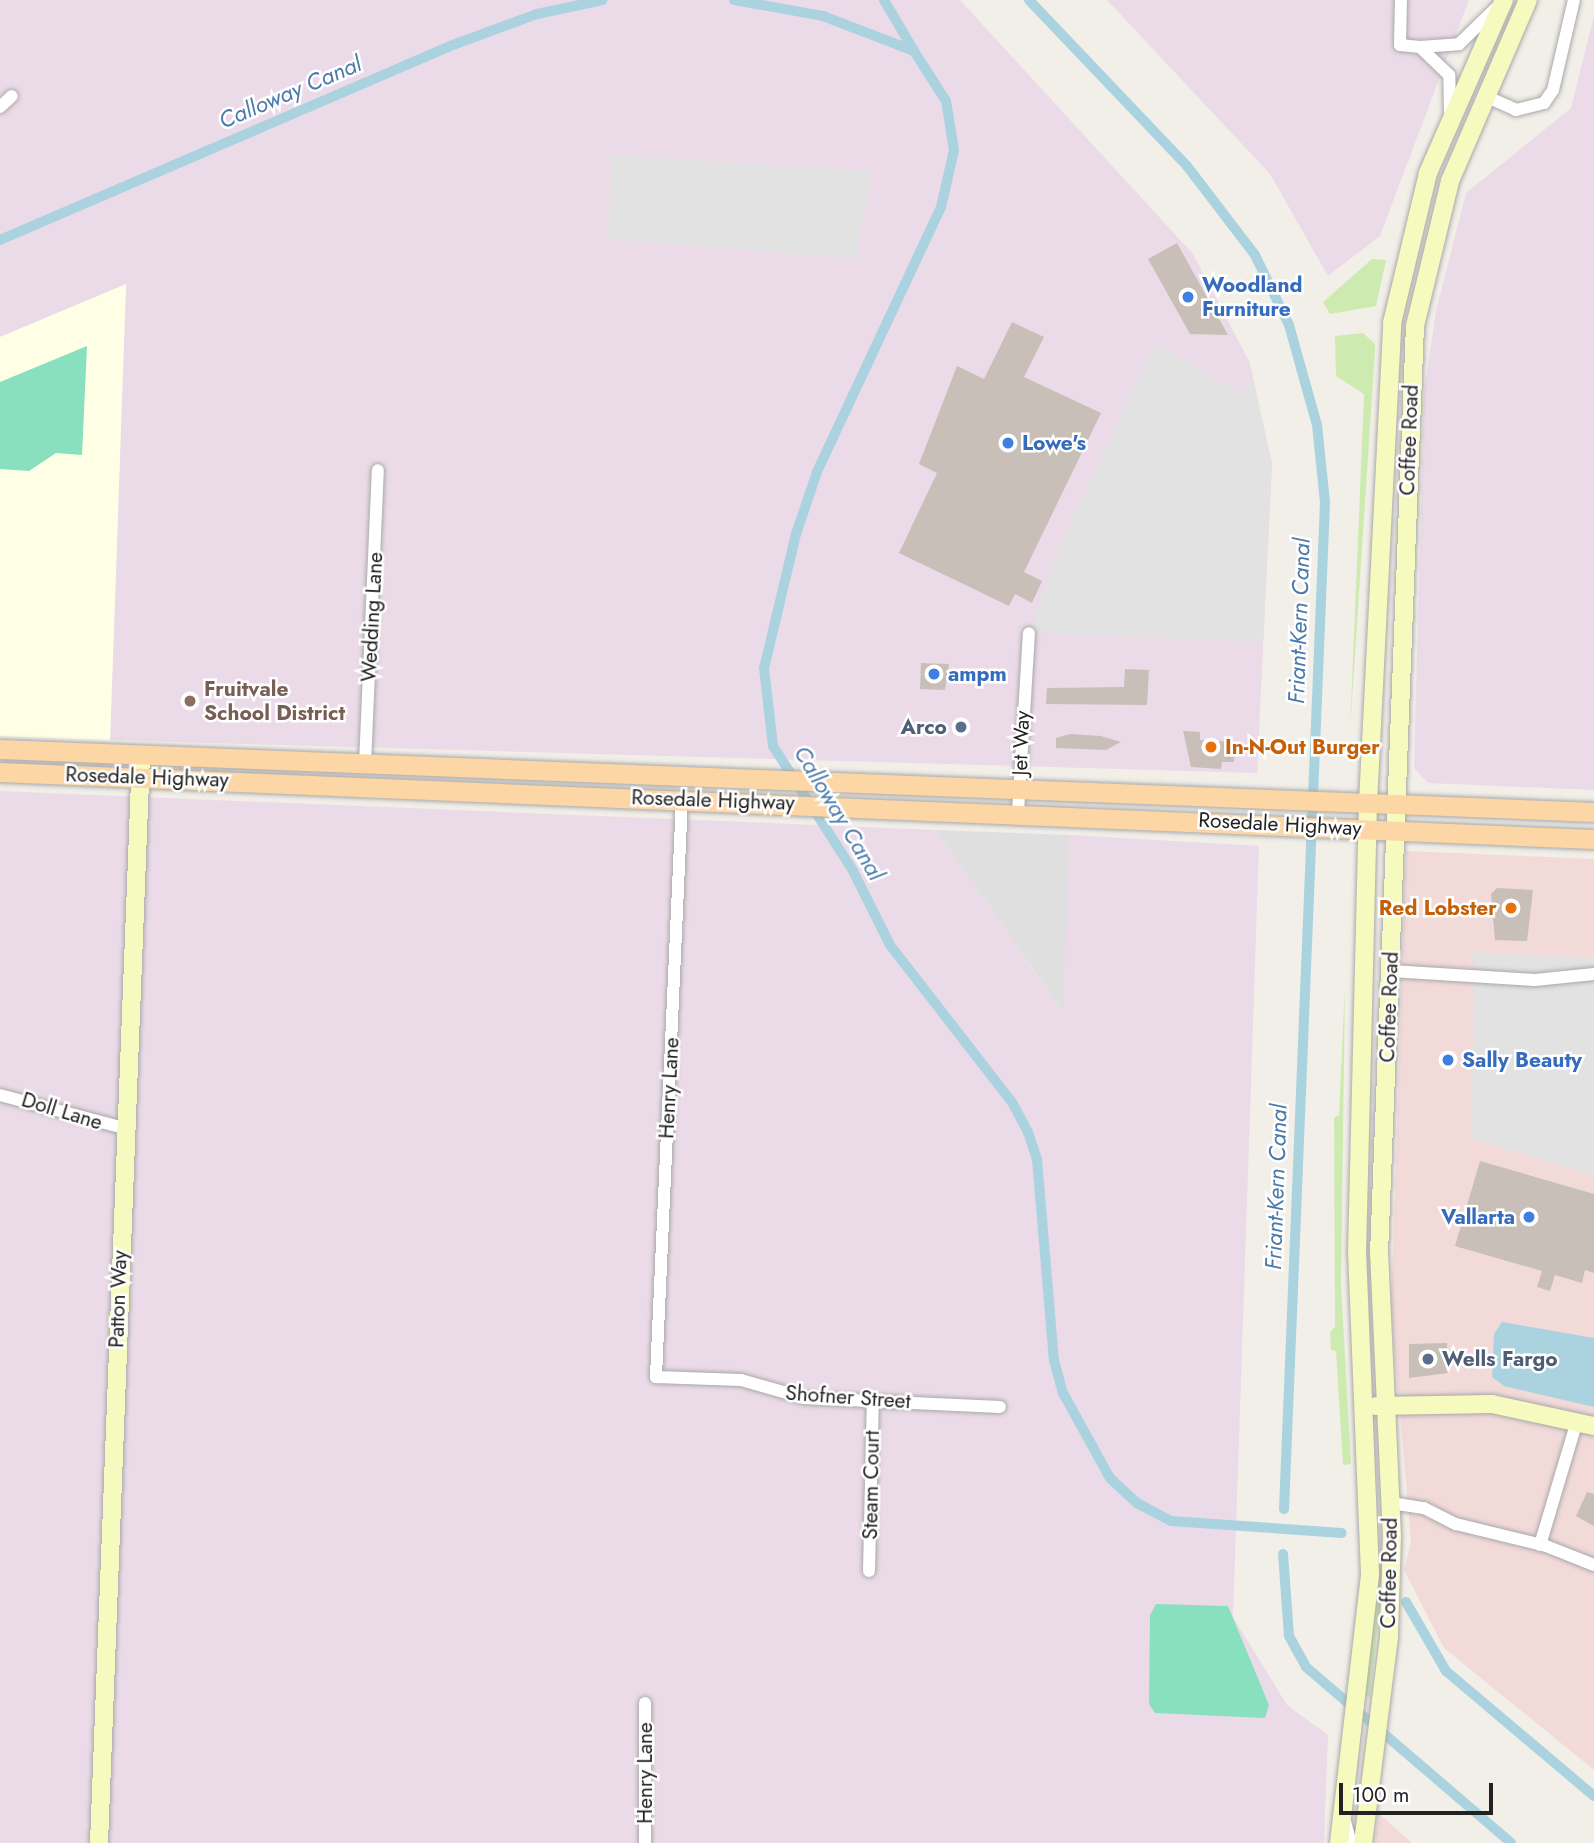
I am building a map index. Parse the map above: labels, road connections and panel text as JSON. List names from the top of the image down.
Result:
{
  "streets": {
    "main road": ["Coffee Road", "Rosedale Highway", "Patton Way"],
    "street": [
      "Wedding Lane",
      "Jet Way",
      "Henry Lane",
      "Doll Lane",
      "Shofner Street",
      "Steam Court"
    ]
  },
  "crossings": [
    ["Coffee Road", "Rosedale Highway"],
    ["Wedding Lane", "Rosedale Highway"],
    ["Jet Way", "Rosedale Highway"],
    ["Rosedale Highway", "Henry Lane"],
    ["Rosedale Highway", "Patton Way"],
    ["Henry Lane", "Shofner Street"],
    ["Doll Lane", "Patton Way"],
    ["Shofner Street", "Steam Court"]
  ],
  "water": ["Calloway Canal", "Friant-Kern Canal"],
  "places": [
    "Woodland Furniture",
    "Lowe's",
    "ampm",
    "Fruitvale School District",
    "Arco",
    "In-N-Out Burger",
    "Red Lobster",
    "Sally Beauty",
    "Vallarta",
    "Wells Fargo"
  ],
  "scale_bar": "100 m"
}
